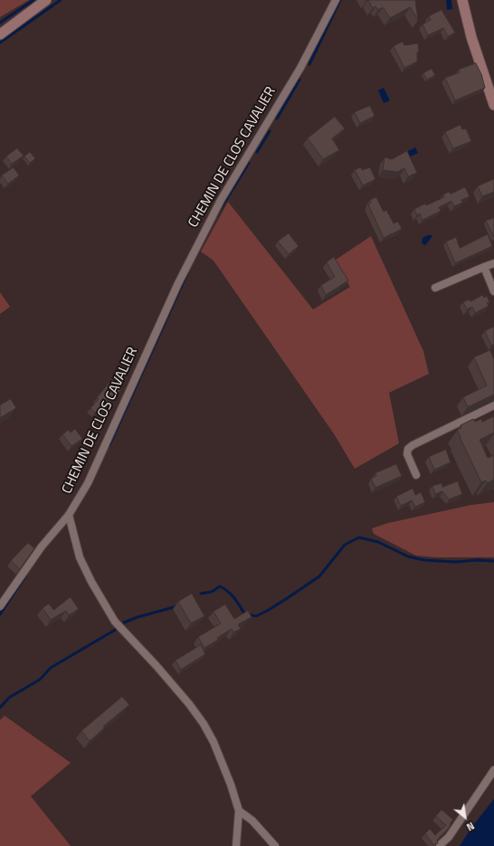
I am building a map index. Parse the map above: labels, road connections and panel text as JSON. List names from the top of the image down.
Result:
{
  "streets": {
    "street": ["CHEMIN DE CLOS CAVALIER"]
  },
  "north": "bottom right"
}
